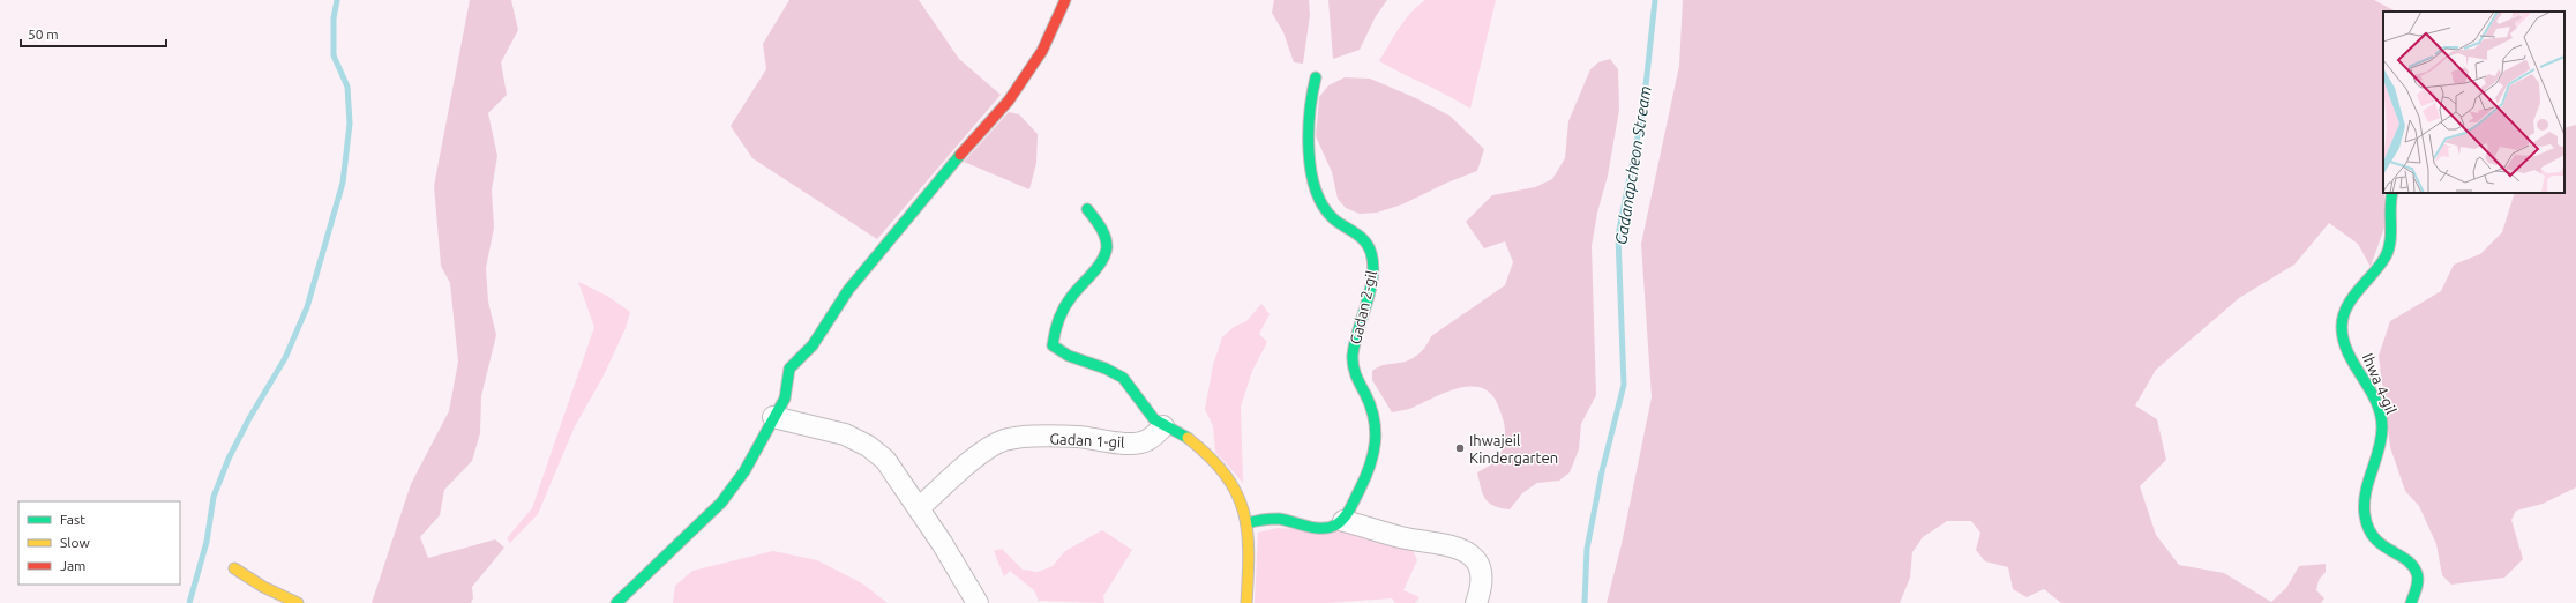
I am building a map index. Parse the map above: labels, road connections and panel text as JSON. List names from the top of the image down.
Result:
{
  "streets": {
    "street": ["Gadan 2-gil", "Ihwa 4-gil", "Gadan 1-gil"]
  },
  "water": ["Gadanapcheon Stream"],
  "places": ["Ihwajeil Kindergarten"],
  "legend": ["Fast", "Slow", "Jam"],
  "scale_bar": "50 m"
}
